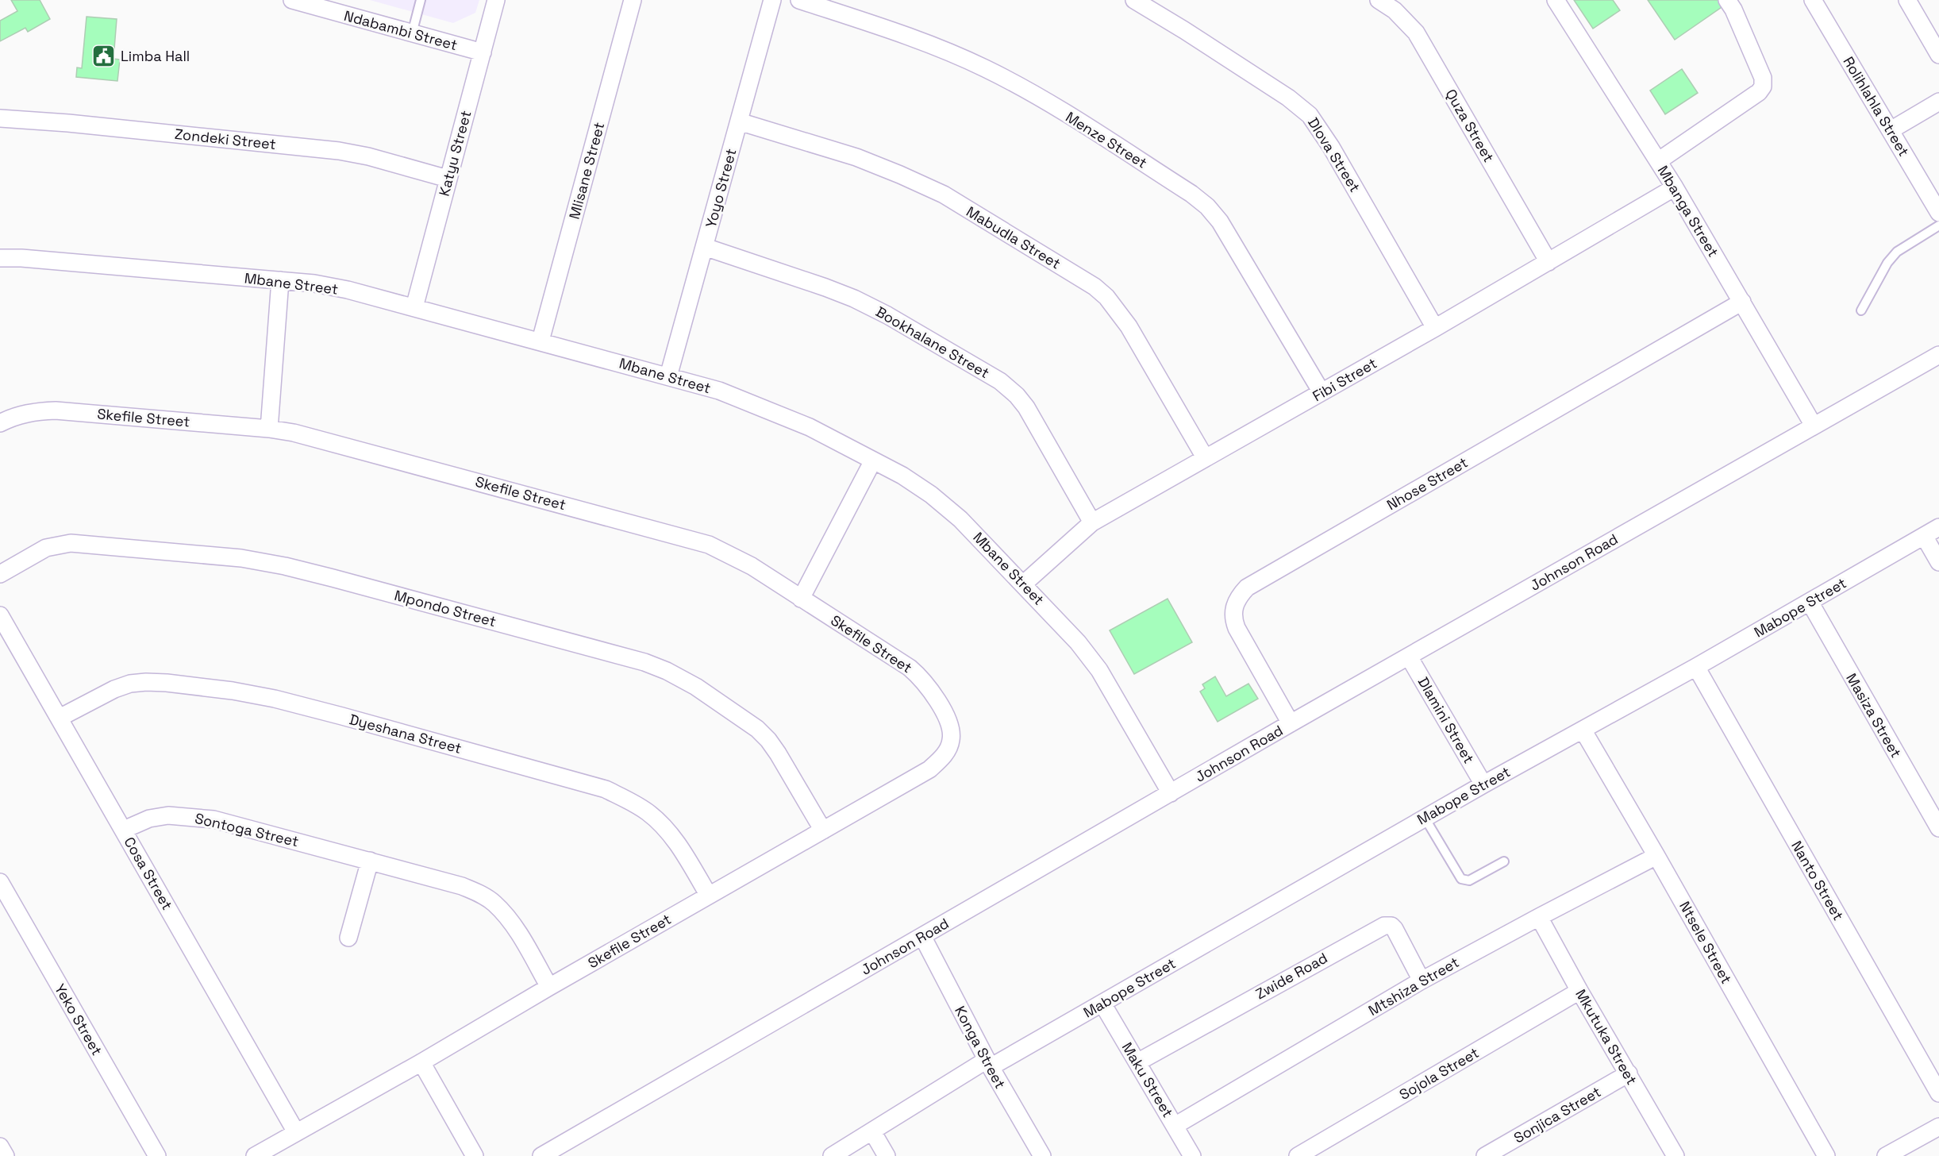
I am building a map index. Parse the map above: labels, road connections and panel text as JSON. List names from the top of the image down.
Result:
{
  "streets": {
    "street": [
      "Ndabambi Street",
      "Rolihlahla Street",
      "Quza Street",
      "Zondeki Street",
      "Menze Street",
      "Katyu Street",
      "Dlova Street",
      "Mlisane Street",
      "Yoyo Street",
      "Mbanga Street",
      "Mabudla Street",
      "Mbane Street",
      "Bookhalane Street",
      "Fibi Street",
      "Skefile Street",
      "Nhose Street",
      "Johnson Road",
      "Mabope Street",
      "Mpondo Street",
      "Masiza Street",
      "Dlamini Street",
      "Dyeshana Street",
      "Sontoga Street",
      "Cosa Street",
      "Nanto Street",
      "Ntsele Street",
      "Zwide Road",
      "Mtshiza Street",
      "Yeko Street",
      "Mkutuka Street",
      "Konga Street",
      "Sojola Street",
      "Maku Street",
      "Sonjica Street"
    ]
  },
  "crossings": [
    ["Ndabambi Street", "Katyu Street"],
    ["Quza Street", "Fibi Street"],
    ["Zondeki Street", "Katyu Street"],
    ["Menze Street", "Fibi Street"],
    ["Katyu Street", "Mbane Street"],
    ["Dlova Street", "Fibi Street"],
    ["Mlisane Street", "Mbane Street"],
    ["Yoyo Street", "Mabudla Street"],
    ["Yoyo Street", "Mbane Street"],
    ["Yoyo Street", "Bookhalane Street"],
    ["Mbanga Street", "Fibi Street"],
    ["Mbanga Street", "Nhose Street"],
    ["Mbanga Street", "Johnson Road"],
    ["Mabudla Street", "Fibi Street"],
    ["Mbane Street", "Fibi Street"],
    ["Mbane Street", "Johnson Road"],
    ["Bookhalane Street", "Fibi Street"],
    ["Skefile Street", "Mpondo Street"],
    ["Skefile Street", "Dyeshana Street"],
    ["Skefile Street", "Sontoga Street"],
    ["Skefile Street", "Cosa Street"],
    ["Nhose Street", "Johnson Road"],
    ["Johnson Road", "Dlamini Street"],
    ["Johnson Road", "Konga Street"],
    ["Mabope Street", "Masiza Street"],
    ["Mabope Street", "Dlamini Street"],
    ["Mabope Street", "Nanto Street"],
    ["Mabope Street", "Ntsele Street"],
    ["Mabope Street", "Konga Street"],
    ["Mabope Street", "Maku Street"],
    ["Dyeshana Street", "Cosa Street"],
    ["Sontoga Street", "Cosa Street"],
    ["Ntsele Street", "Mtshiza Street"],
    ["Zwide Road", "Mtshiza Street"],
    ["Zwide Road", "Maku Street"],
    ["Mtshiza Street", "Mkutuka Street"],
    ["Mtshiza Street", "Maku Street"],
    ["Mkutuka Street", "Sojola Street"],
    ["Mkutuka Street", "Sonjica Street"]
  ],
  "places": {
    "public building": ["Limba Hall"]
  }
}
